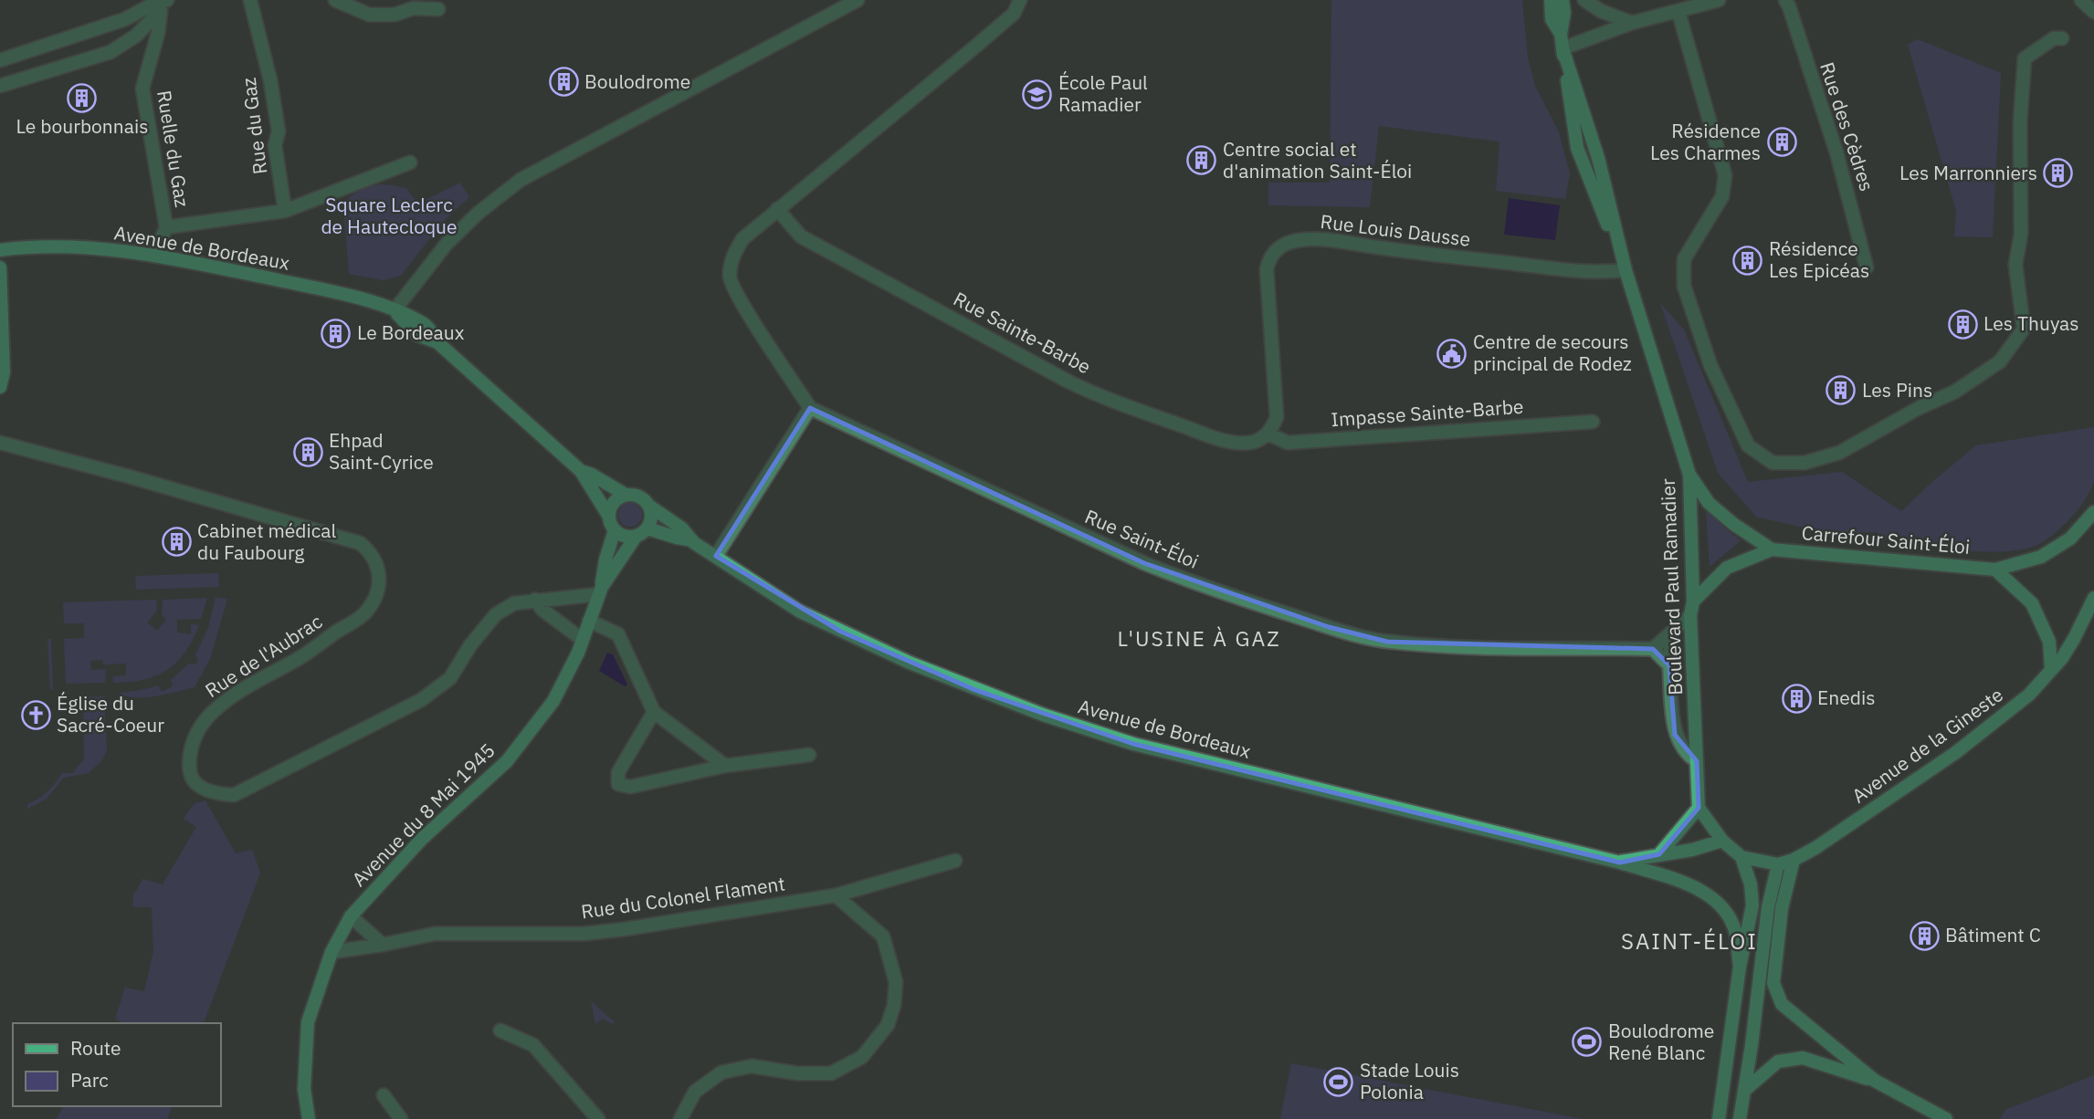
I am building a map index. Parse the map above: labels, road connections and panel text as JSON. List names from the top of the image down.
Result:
{
  "streets": {
    "main road": [
      "Avenue de Bordeaux",
      "Carrefour Saint-Éloi",
      "Boulevard Paul Ramadier",
      "Avenue de la Gineste",
      "Avenue du 8 Mai 1945"
    ],
    "street": [
      "Rue du Gaz",
      "Rue des Cèdres",
      "Ruelle du Gaz",
      "Rue Louis Dausse",
      "Rue Sainte-Barbe",
      "Impasse Sainte-Barbe",
      "Rue Saint-Éloi",
      "Rue de l'Aubrac",
      "Rue du Colonel Flament"
    ]
  },
  "crossings": [
    ["Ruelle du Gaz", "Avenue de Bordeaux"],
    ["Rue Louis Dausse", "Rue Sainte-Barbe"],
    ["Rue Louis Dausse", "Impasse Sainte-Barbe"],
    ["Rue Louis Dausse", "Boulevard Paul Ramadier"],
    ["Avenue de Bordeaux", "Avenue du 8 Mai 1945"],
    ["Rue Sainte-Barbe", "Impasse Sainte-Barbe"],
    ["Carrefour Saint-Éloi", "Boulevard Paul Ramadier"],
    ["Carrefour Saint-Éloi", "Avenue de la Gineste"],
    ["Rue de l'Aubrac", "Avenue du 8 Mai 1945"],
    ["Avenue du 8 Mai 1945", "Rue du Colonel Flament"]
  ],
  "districts": ["L'USINE À GAZ", "SAINT-ÉLOI"],
  "parks": ["Square Leclerc de Hautecloque"],
  "places": {
    "building": [
      "Boulodrome",
      "Le bourbonnais",
      "Résidence Les Charmes",
      "Centre social et d'animation Saint-Éloi",
      "Les Marronniers",
      "Résidence Les Epicéas",
      "Les Thuyas",
      "Le Bordeaux",
      "Les Pins",
      "Ehpad Saint-Cyrice",
      "Cabinet médical du Faubourg",
      "Enedis",
      "Bâtiment C"
    ],
    "school or university": ["École Paul Ramadier"],
    "public building": ["Centre de secours principal de Rodez"],
    "church": ["Église du Sacré-Coeur"],
    "sports": ["Boulodrome René Blanc", "Stade Louis Polonia"]
  },
  "legend": ["Route", "Parc"]
}
